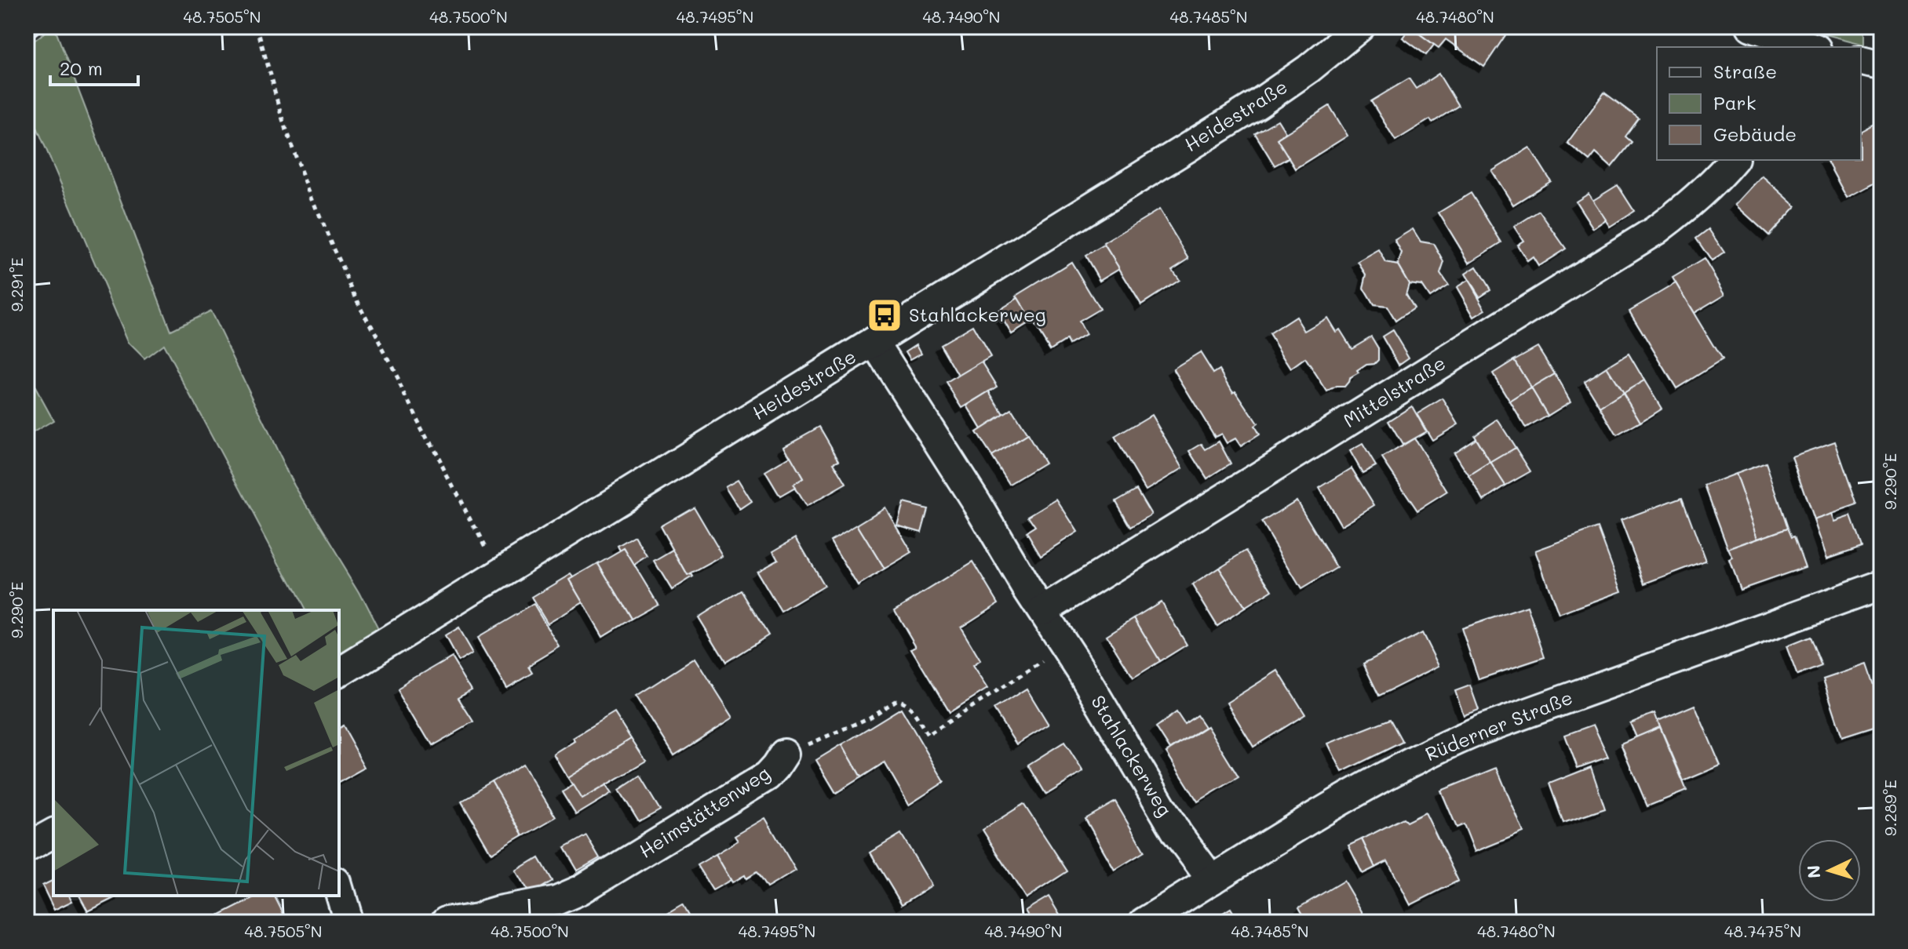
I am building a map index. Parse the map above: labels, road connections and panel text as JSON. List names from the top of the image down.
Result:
{
  "streets": {
    "street": [
      "Heidestraße",
      "Mittelstraße",
      "Rüderner Straße",
      "Stahlackerweg",
      "Heimstättenweg"
    ]
  },
  "crossings": [
    ["Heidestraße", "Stahlackerweg"],
    ["Mittelstraße", "Stahlackerweg"],
    ["Rüderner Straße", "Stahlackerweg"],
    ["Stahlackerweg", "Heimstättenweg"]
  ],
  "places": {
    "bus stop": ["Stahlackerweg"]
  },
  "legend": ["Straße", "Park", "Gebäude"],
  "scale_bar": "20 m",
  "north": "left",
  "coordinates": [
    "48.7505°N",
    "48.7500°N",
    "48.7495°N",
    "48.7490°N",
    "48.7485°N",
    "48.7480°N",
    "9.291°E",
    "9.290°E",
    "9.289°E",
    "48.7475°N"
  ]
}
